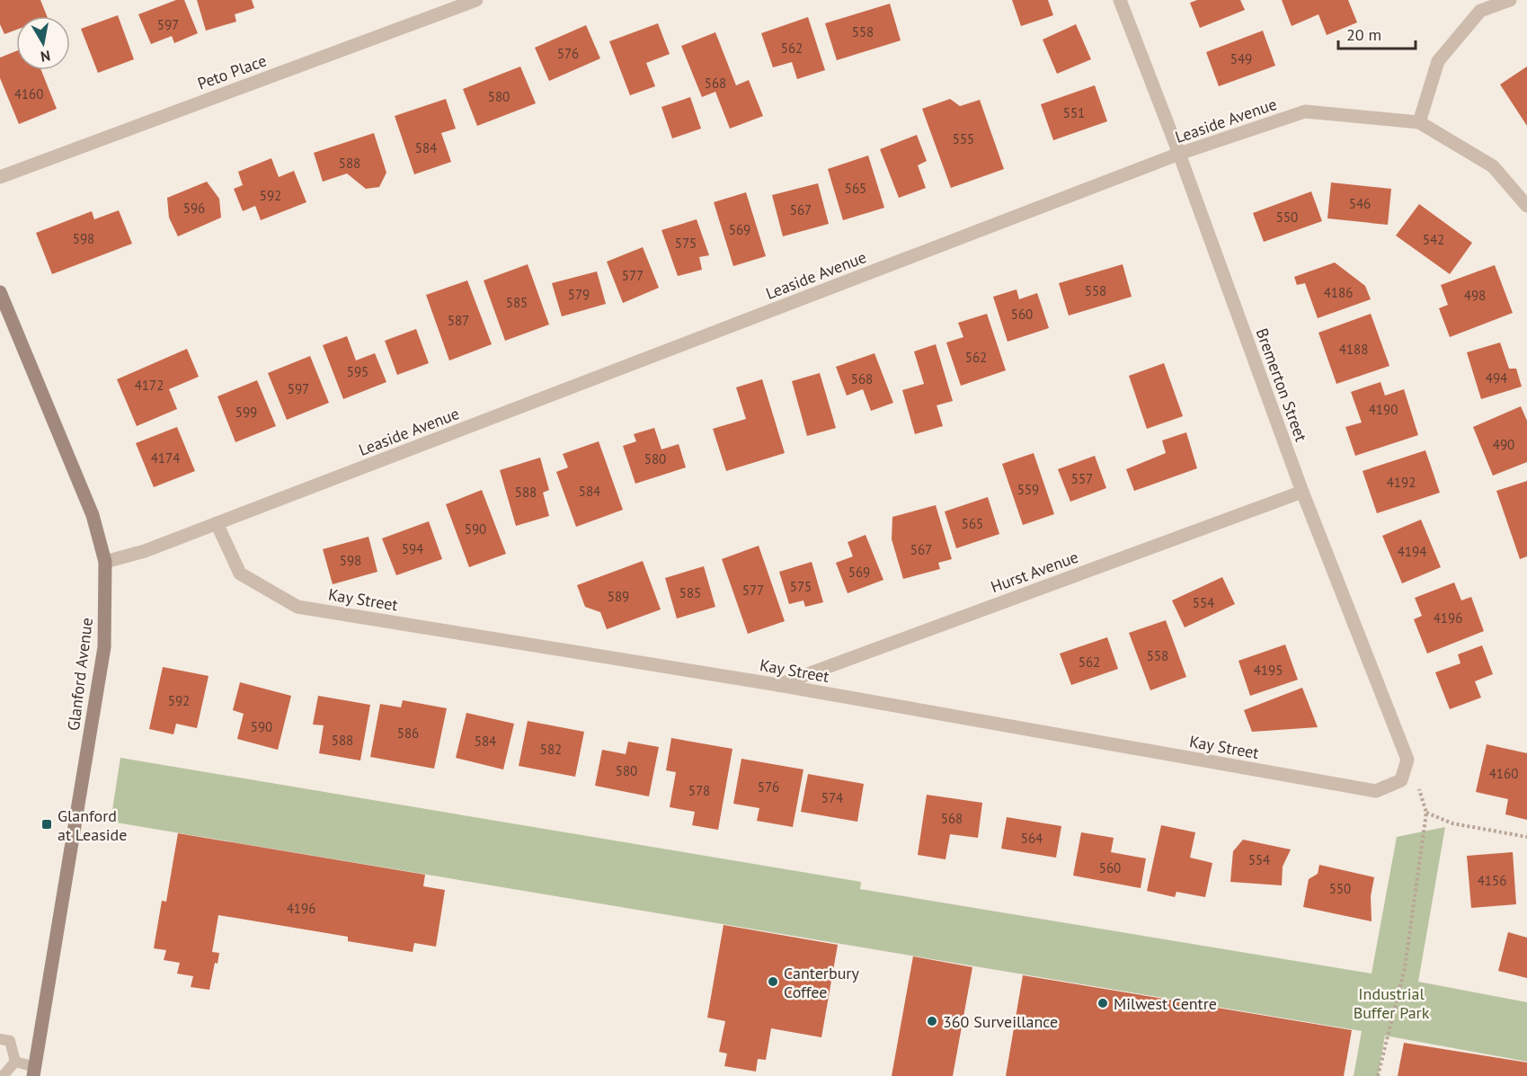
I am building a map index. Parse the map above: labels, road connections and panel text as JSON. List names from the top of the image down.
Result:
{
  "streets": {
    "main road": ["Glanford Avenue"],
    "street": [
      "Peto Place",
      "Leaside Avenue",
      "Bremerton Street",
      "Hurst Avenue",
      "Kay Street"
    ]
  },
  "crossings": [
    ["Leaside Avenue", "Bremerton Street"],
    ["Leaside Avenue", "Kay Street"],
    ["Leaside Avenue", "Glanford Avenue"],
    ["Bremerton Street", "Hurst Avenue"],
    ["Bremerton Street", "Kay Street"],
    ["Hurst Avenue", "Kay Street"]
  ],
  "parks": ["Industrial Buffer Park"],
  "places": {
    "transit": ["Glanford at Leaside"],
    "other": ["Canterbury Coffee", "Milwest Centre", "360 Surveillance"]
  },
  "house_numbers": [
    "597",
    "558",
    "562",
    "576",
    "549",
    "568",
    "4160",
    "580",
    "551",
    "555",
    "584",
    "588",
    "565",
    "592",
    "546",
    "596",
    "567",
    "550",
    "569",
    "598",
    "542",
    "575",
    "577",
    "558",
    "4186",
    "579",
    "498",
    "585",
    "560",
    "587",
    "4188",
    "562",
    "595",
    "494",
    "568",
    "4172",
    "597",
    "4190",
    "599",
    "490",
    "4174",
    "580",
    "557",
    "4192",
    "559",
    "584",
    "588",
    "565",
    "590",
    "594",
    "567",
    "4194",
    "598",
    "569",
    "575",
    "577",
    "585",
    "589",
    "554",
    "4196",
    "558",
    "562",
    "4195",
    "592",
    "590",
    "586",
    "588",
    "584",
    "582",
    "580",
    "4160",
    "576",
    "578",
    "574",
    "568",
    "564",
    "554",
    "560",
    "4156",
    "550",
    "4196"
  ],
  "scale_bar": "20 m",
  "north": "bottom"
}
